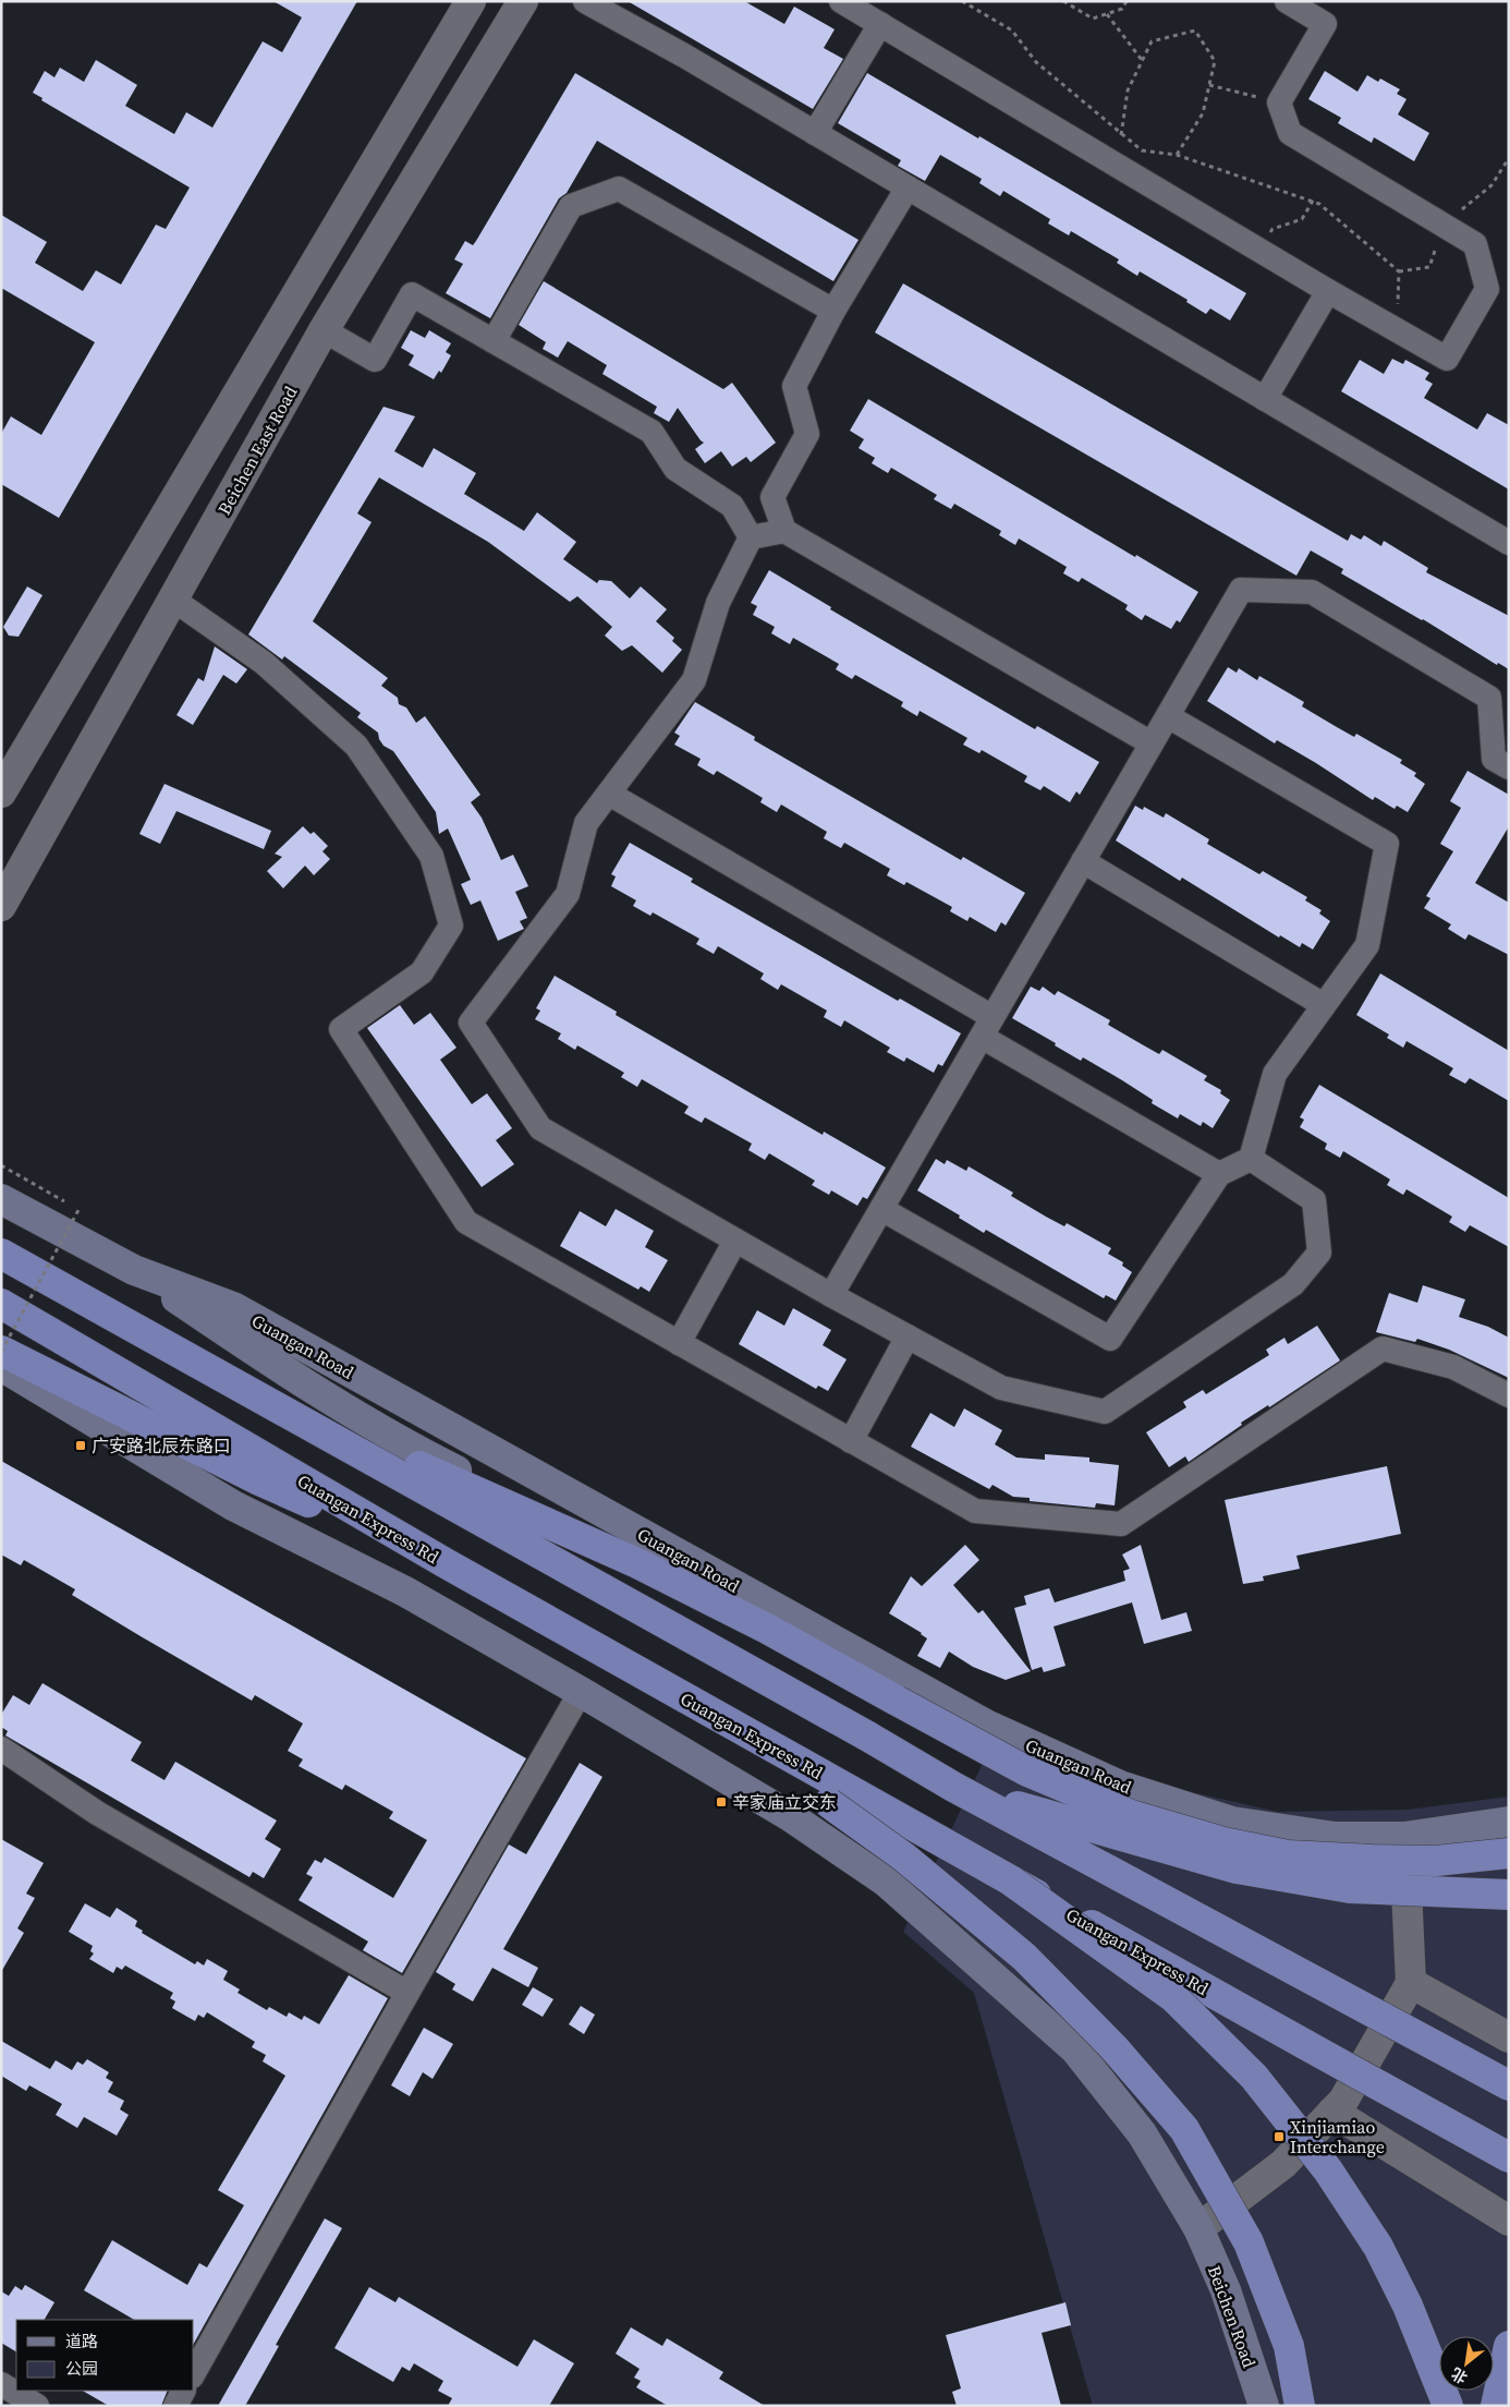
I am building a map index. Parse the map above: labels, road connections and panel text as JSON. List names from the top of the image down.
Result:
{
  "streets": {
    "highway": ["Guangan Express Rd"],
    "main road": ["Guangan Road", "Beichen Road"],
    "street": ["Beichen East Road"]
  },
  "places": {
    "transit": ["广安路北辰东路口", "辛家庙立交东", "Xinjiamiao Interchange"]
  },
  "legend": ["道路", "公园"],
  "north": "bottom left"
}
